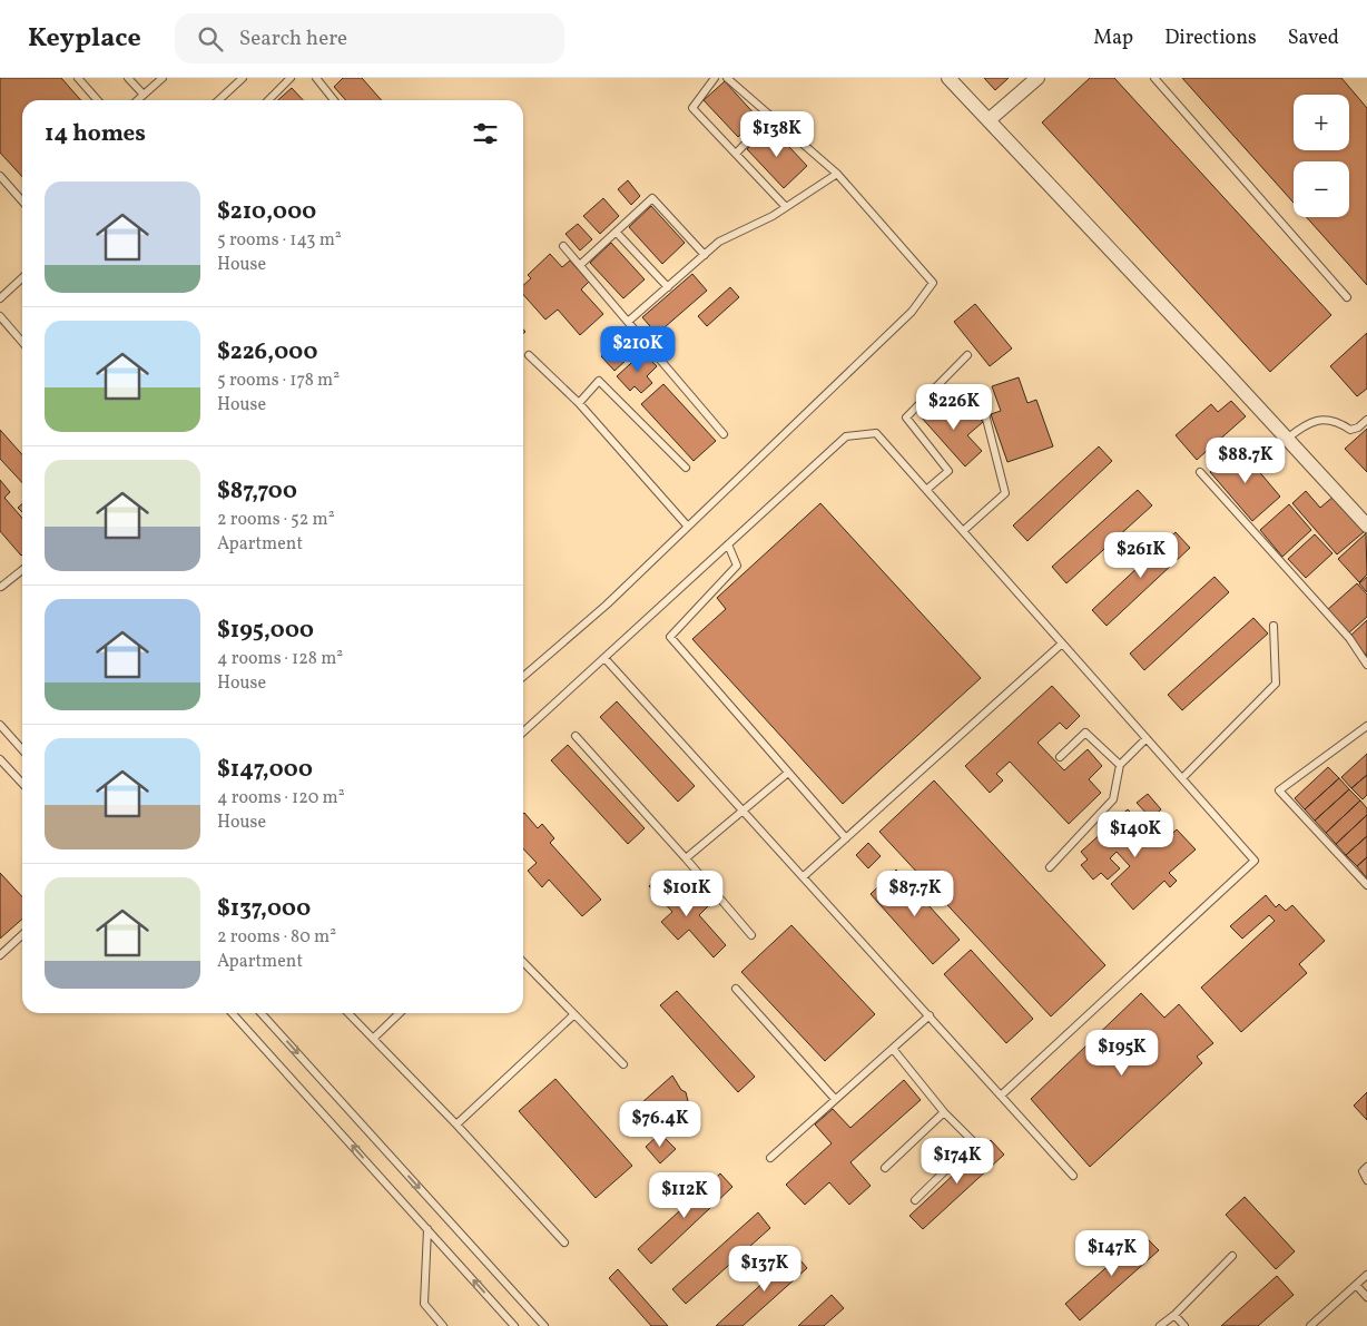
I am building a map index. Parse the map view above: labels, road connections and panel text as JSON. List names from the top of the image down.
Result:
{
  "page": {
    "header": "Keyplace",
    "search": "Search here",
    "nav": ["Map", "Directions", "Saved"],
    "map_buttons": ["+", "−"],
    "heading": "14 homes",
    "price": [
      "$138K",
      "$210K",
      "$226K",
      "$88.7K",
      "$261K",
      "$140K",
      "$101K",
      "$87.7K",
      "$195K",
      "$76.4K",
      "$174K",
      "$112K",
      "$147K",
      "$137K"
    ],
    "list": [
      {
        "name": "$210,000",
        "note": "5 rooms · 143 m² · House"
      },
      {
        "name": "$226,000",
        "note": "5 rooms · 178 m² · House"
      },
      {
        "name": "$87,700",
        "note": "2 rooms · 52 m² · Apartment"
      },
      {
        "name": "$195,000",
        "note": "4 rooms · 128 m² · House"
      },
      {
        "name": "$147,000",
        "note": "4 rooms · 120 m² · House"
      },
      {
        "name": "$137,000",
        "note": "2 rooms · 80 m² · Apartment"
      }
    ]
  }
}
